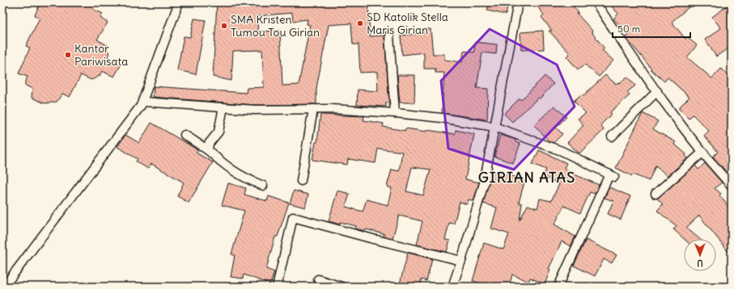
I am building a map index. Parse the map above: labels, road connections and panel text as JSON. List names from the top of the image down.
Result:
{
  "districts": ["GIRIAN ATAS"],
  "places": ["SD Katolik Stella Maris Girian", "SMA Kristen Tumou Tou Girian", "Kantor Pariwisata"],
  "scale_bar": "50 m",
  "north": "bottom"
}
